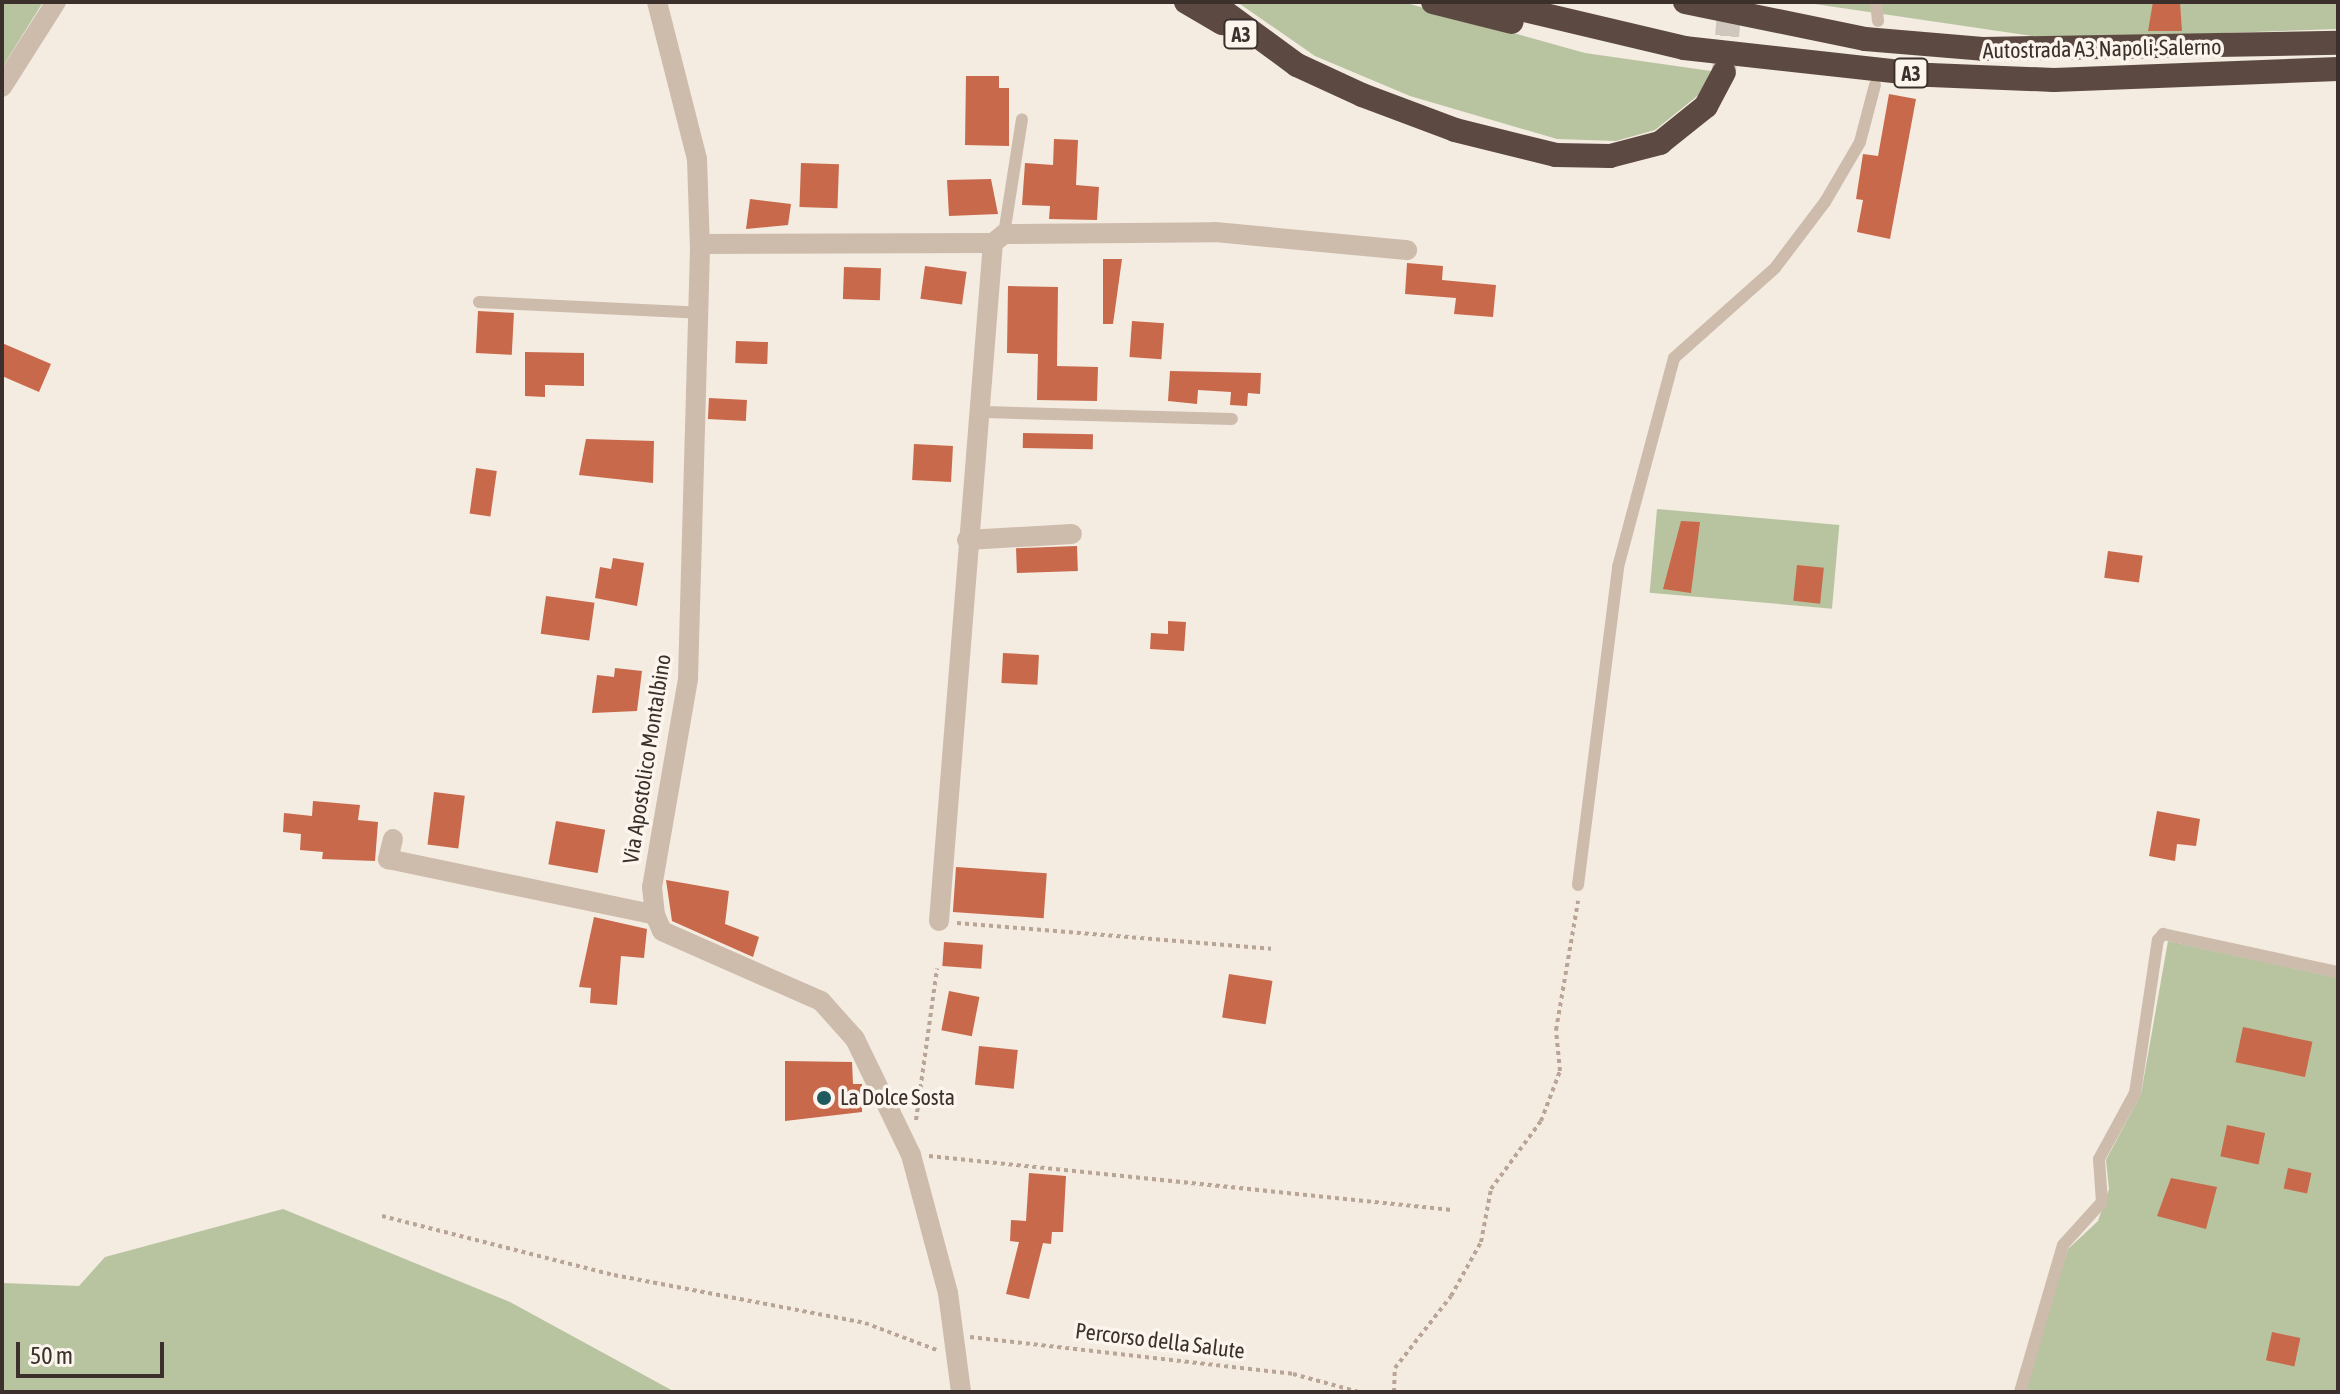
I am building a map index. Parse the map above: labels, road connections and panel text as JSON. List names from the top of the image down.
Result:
{
  "streets": {
    "highway": ["A3", "Autostrada A3 Napoli-Salerno"],
    "street": ["Via Apostolico Montalbino"],
    "path": ["Percorso della Salute"]
  },
  "crossings": [
    ["A3", "Autostrada A3 Napoli-Salerno"]
  ],
  "places": ["La Dolce Sosta"],
  "scale_bar": "50 m"
}
